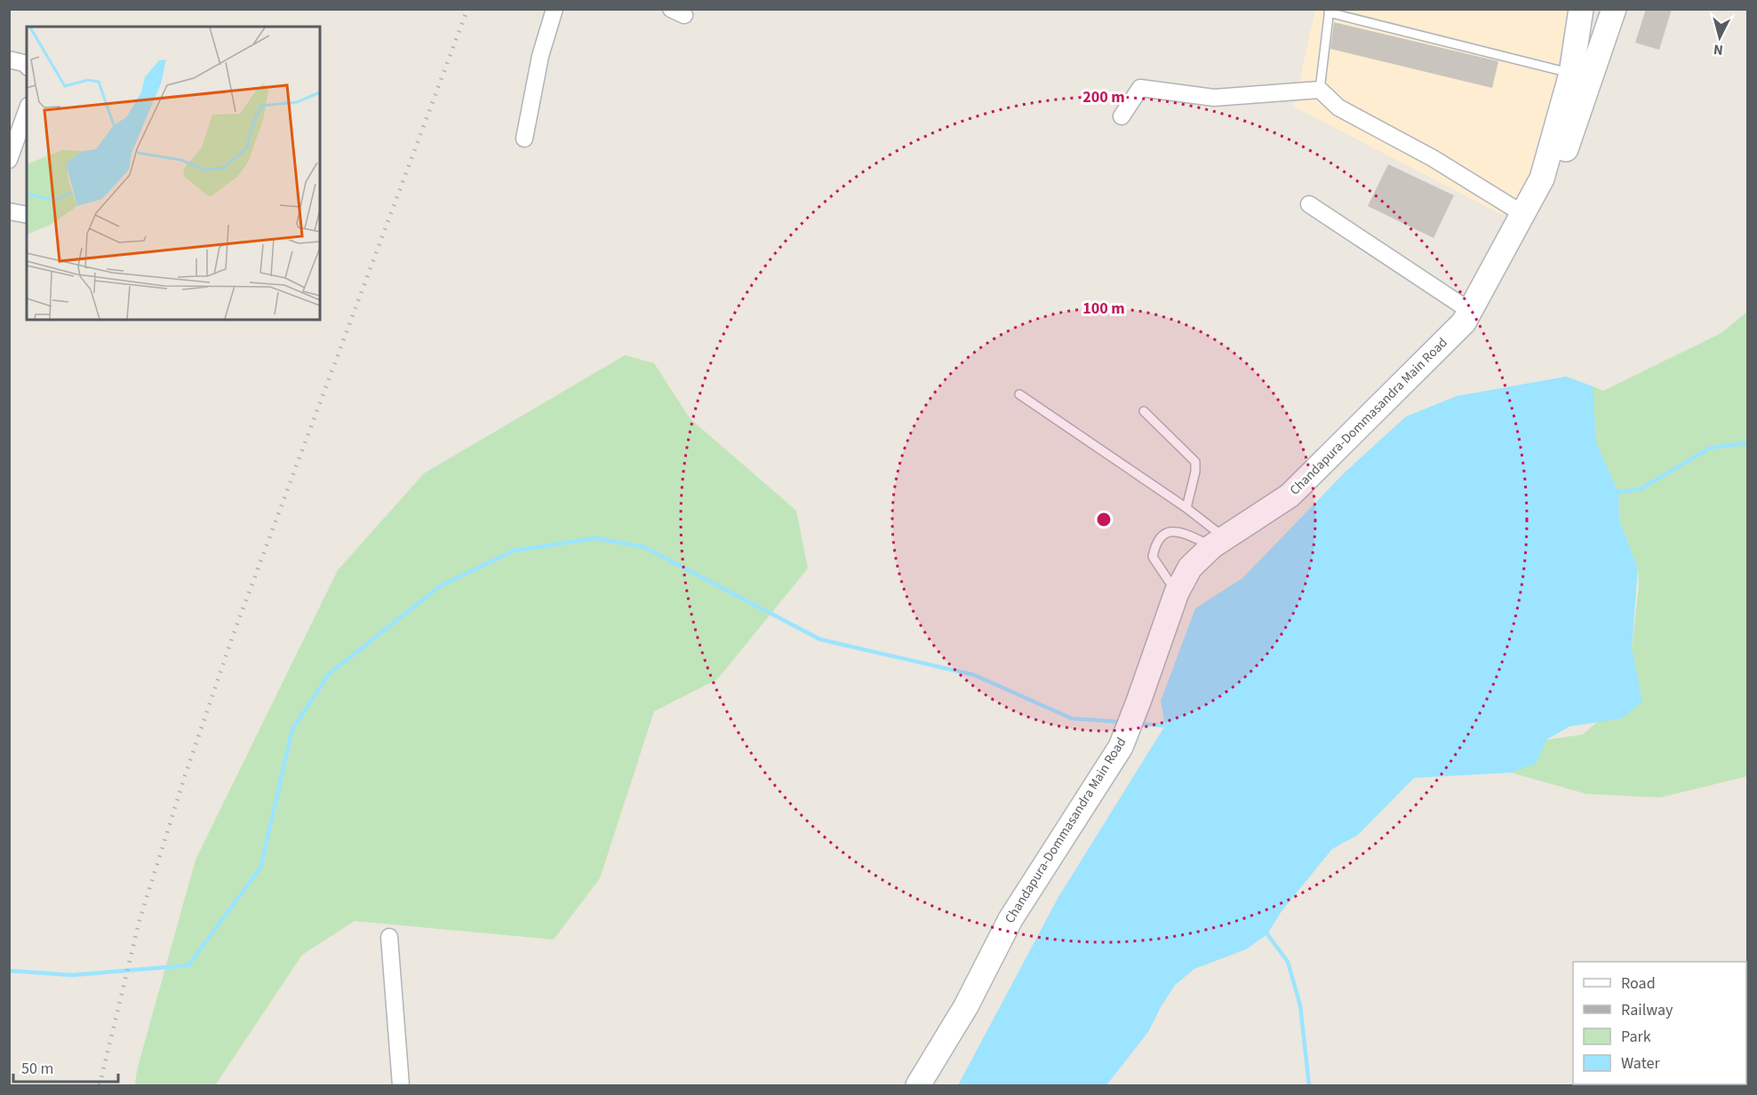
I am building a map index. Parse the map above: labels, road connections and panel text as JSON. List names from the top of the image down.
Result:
{
  "streets": {
    "main road": ["Chandapura-Dommasandra Main Road"]
  },
  "legend": [
    "Road",
    "Railway",
    "Park",
    "Water"
  ],
  "scale_bar": "50 m",
  "north": "bottom",
  "rings": ["200 m", "100 m"]
}
